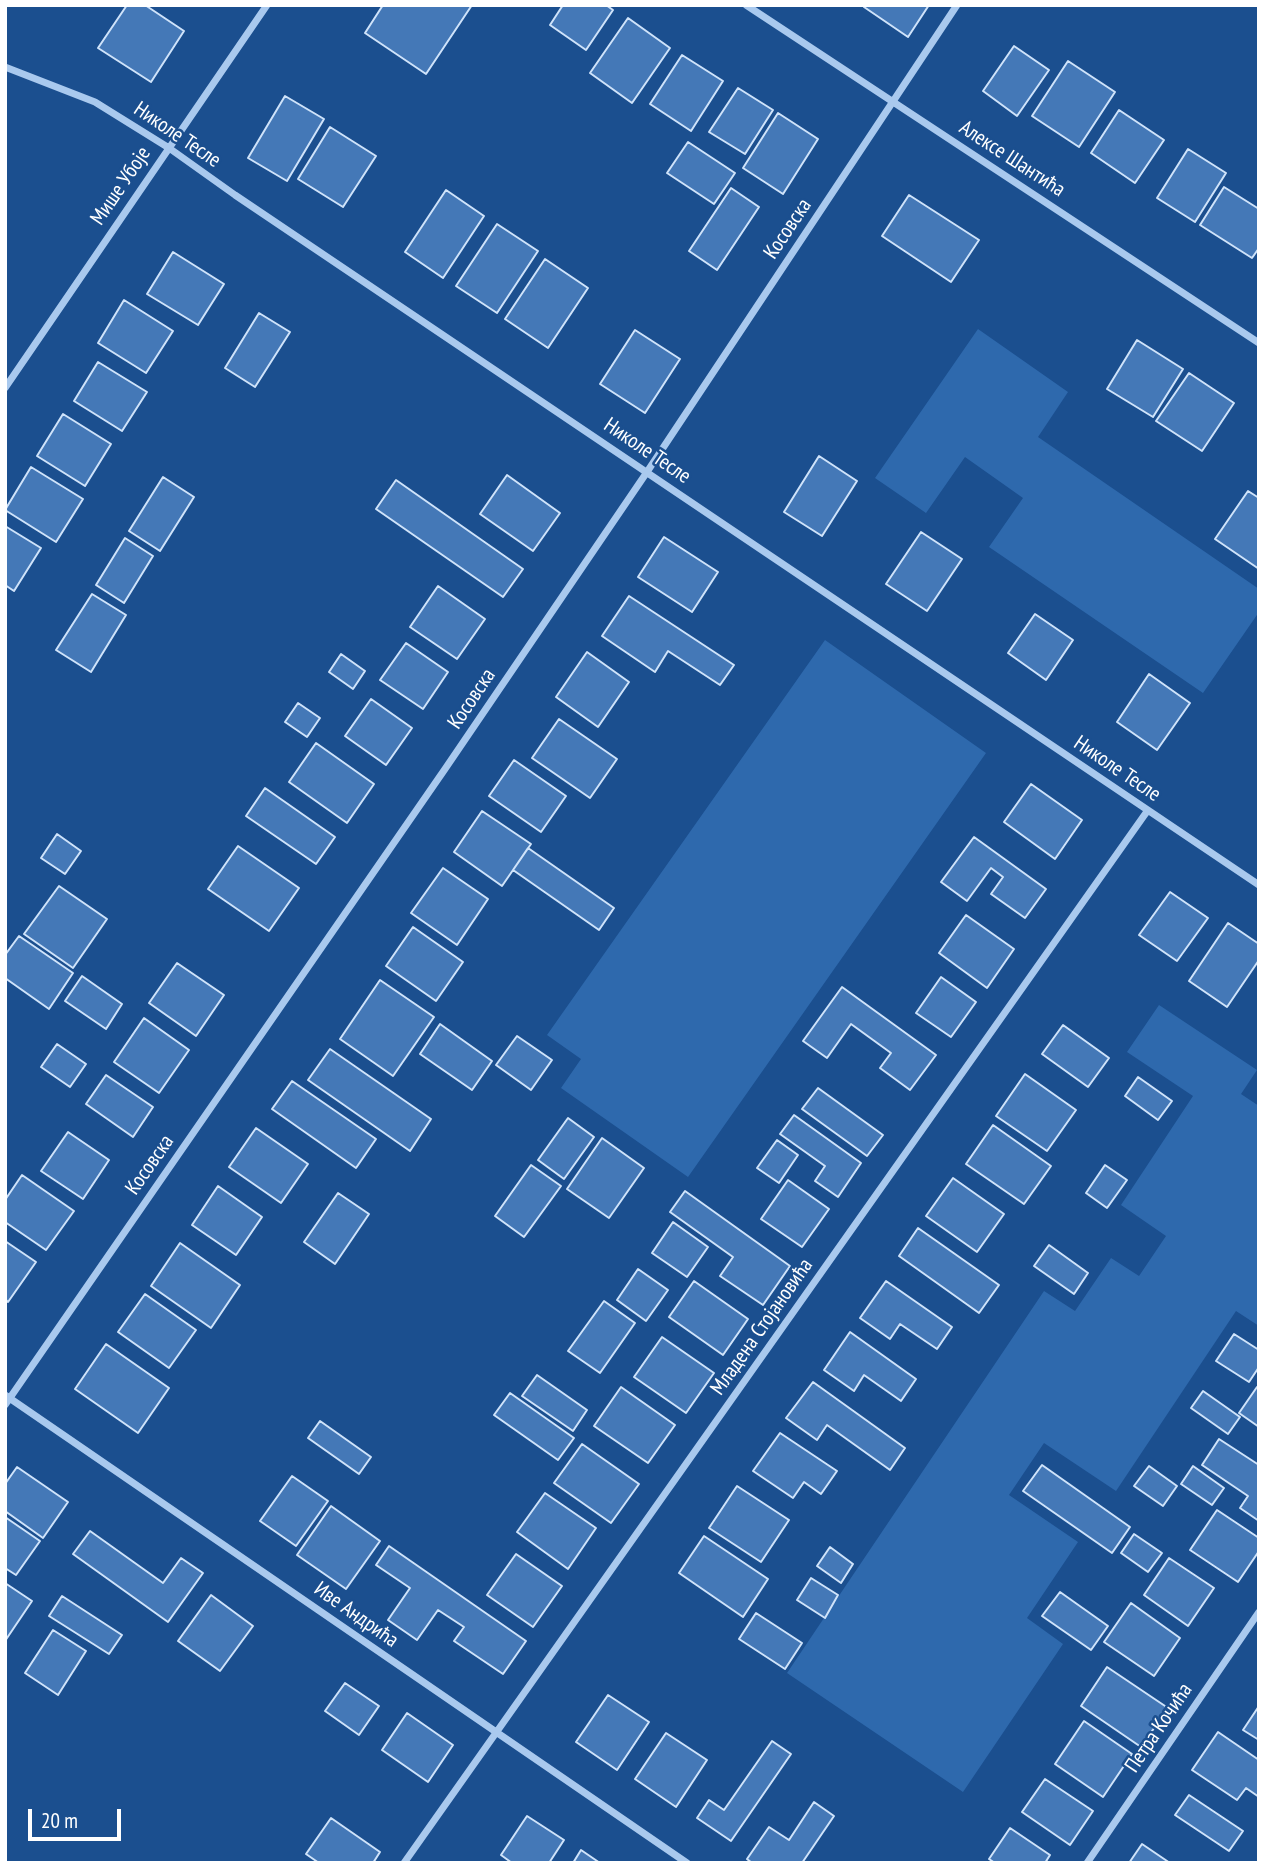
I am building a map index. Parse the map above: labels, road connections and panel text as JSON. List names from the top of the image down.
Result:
{
  "streets": {
    "street": [
      "Николе Тесле",
      "Алексе Шантића",
      "Мише Убоје",
      "Косовска",
      "Младена Стојановића",
      "Иве Андрића",
      "Петра Кочића"
    ]
  },
  "crossings": [
    ["Николе Тесле", "Мише Убоје"],
    ["Николе Тесле", "Косовска"],
    ["Николе Тесле", "Младена Стојановића"],
    ["Алексе Шантића", "Косовска"],
    ["Косовска", "Иве Андрића"],
    ["Младена Стојановића", "Иве Андрића"]
  ],
  "scale_bar": "20 m"
}
